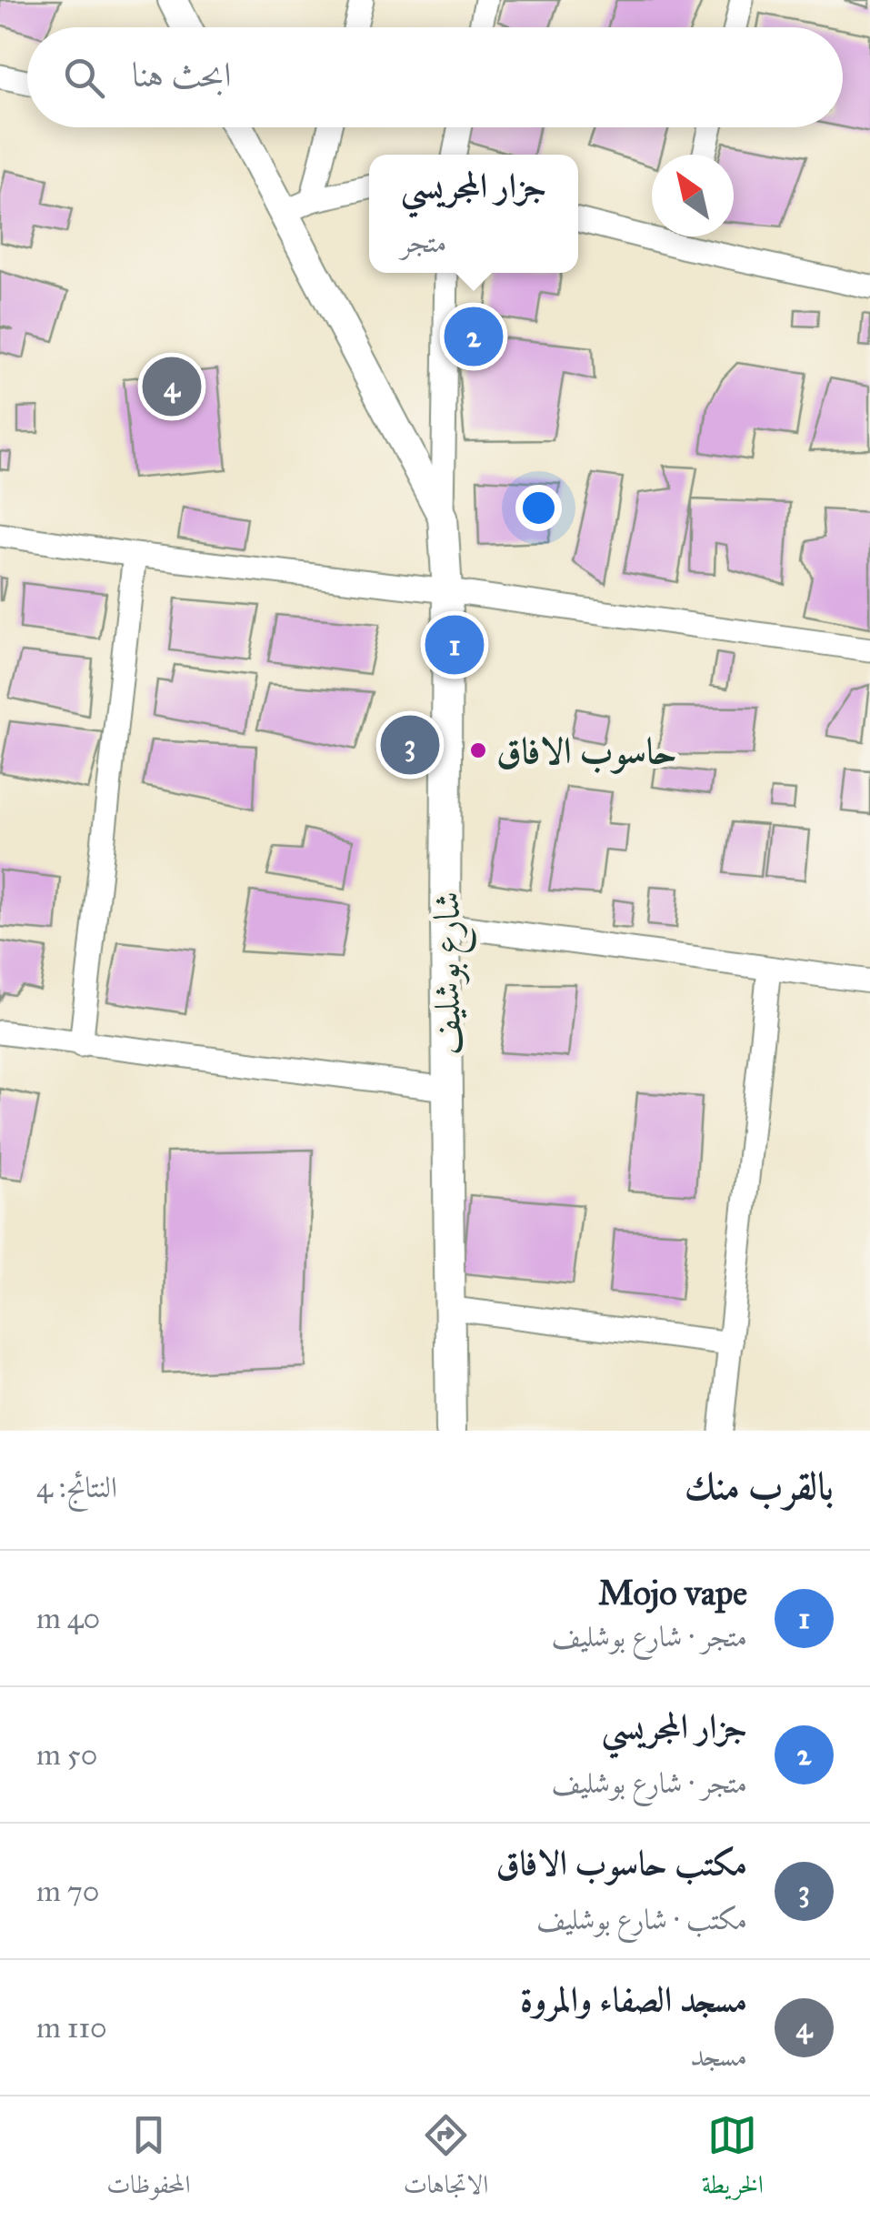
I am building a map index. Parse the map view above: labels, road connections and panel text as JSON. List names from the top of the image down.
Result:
{
  "streets": {
    "street": ["شارع بوشليف"]
  },
  "places": ["حاسوب الافاق"],
  "north": "top left",
  "page": {
    "search": "ابحث هنا",
    "popup": ["جزار المجريسي", "متجر"],
    "pins": [
      "2",
      "4",
      "1",
      "3"
    ],
    "heading": ["بالقرب منك", "النتائج: 4"],
    "list": [
      {
        "mark": "1",
        "name": "Mojo vape",
        "note": "متجر · شارع بوشليف",
        "value": "40 m"
      },
      {
        "mark": "2",
        "name": "جزار المجريسي",
        "note": "متجر · شارع بوشليف",
        "value": "50 m"
      },
      {
        "mark": "3",
        "name": "مكتب حاسوب الافاق",
        "note": "مكتب · شارع بوشليف",
        "value": "70 m"
      },
      {
        "mark": "4",
        "name": "مسجد الصفاء والمروة",
        "note": "مسجد",
        "value": "110 m"
      }
    ],
    "nav": ["الخريطة", "الاتجاهات", "المحفوظات"]
  }
}
